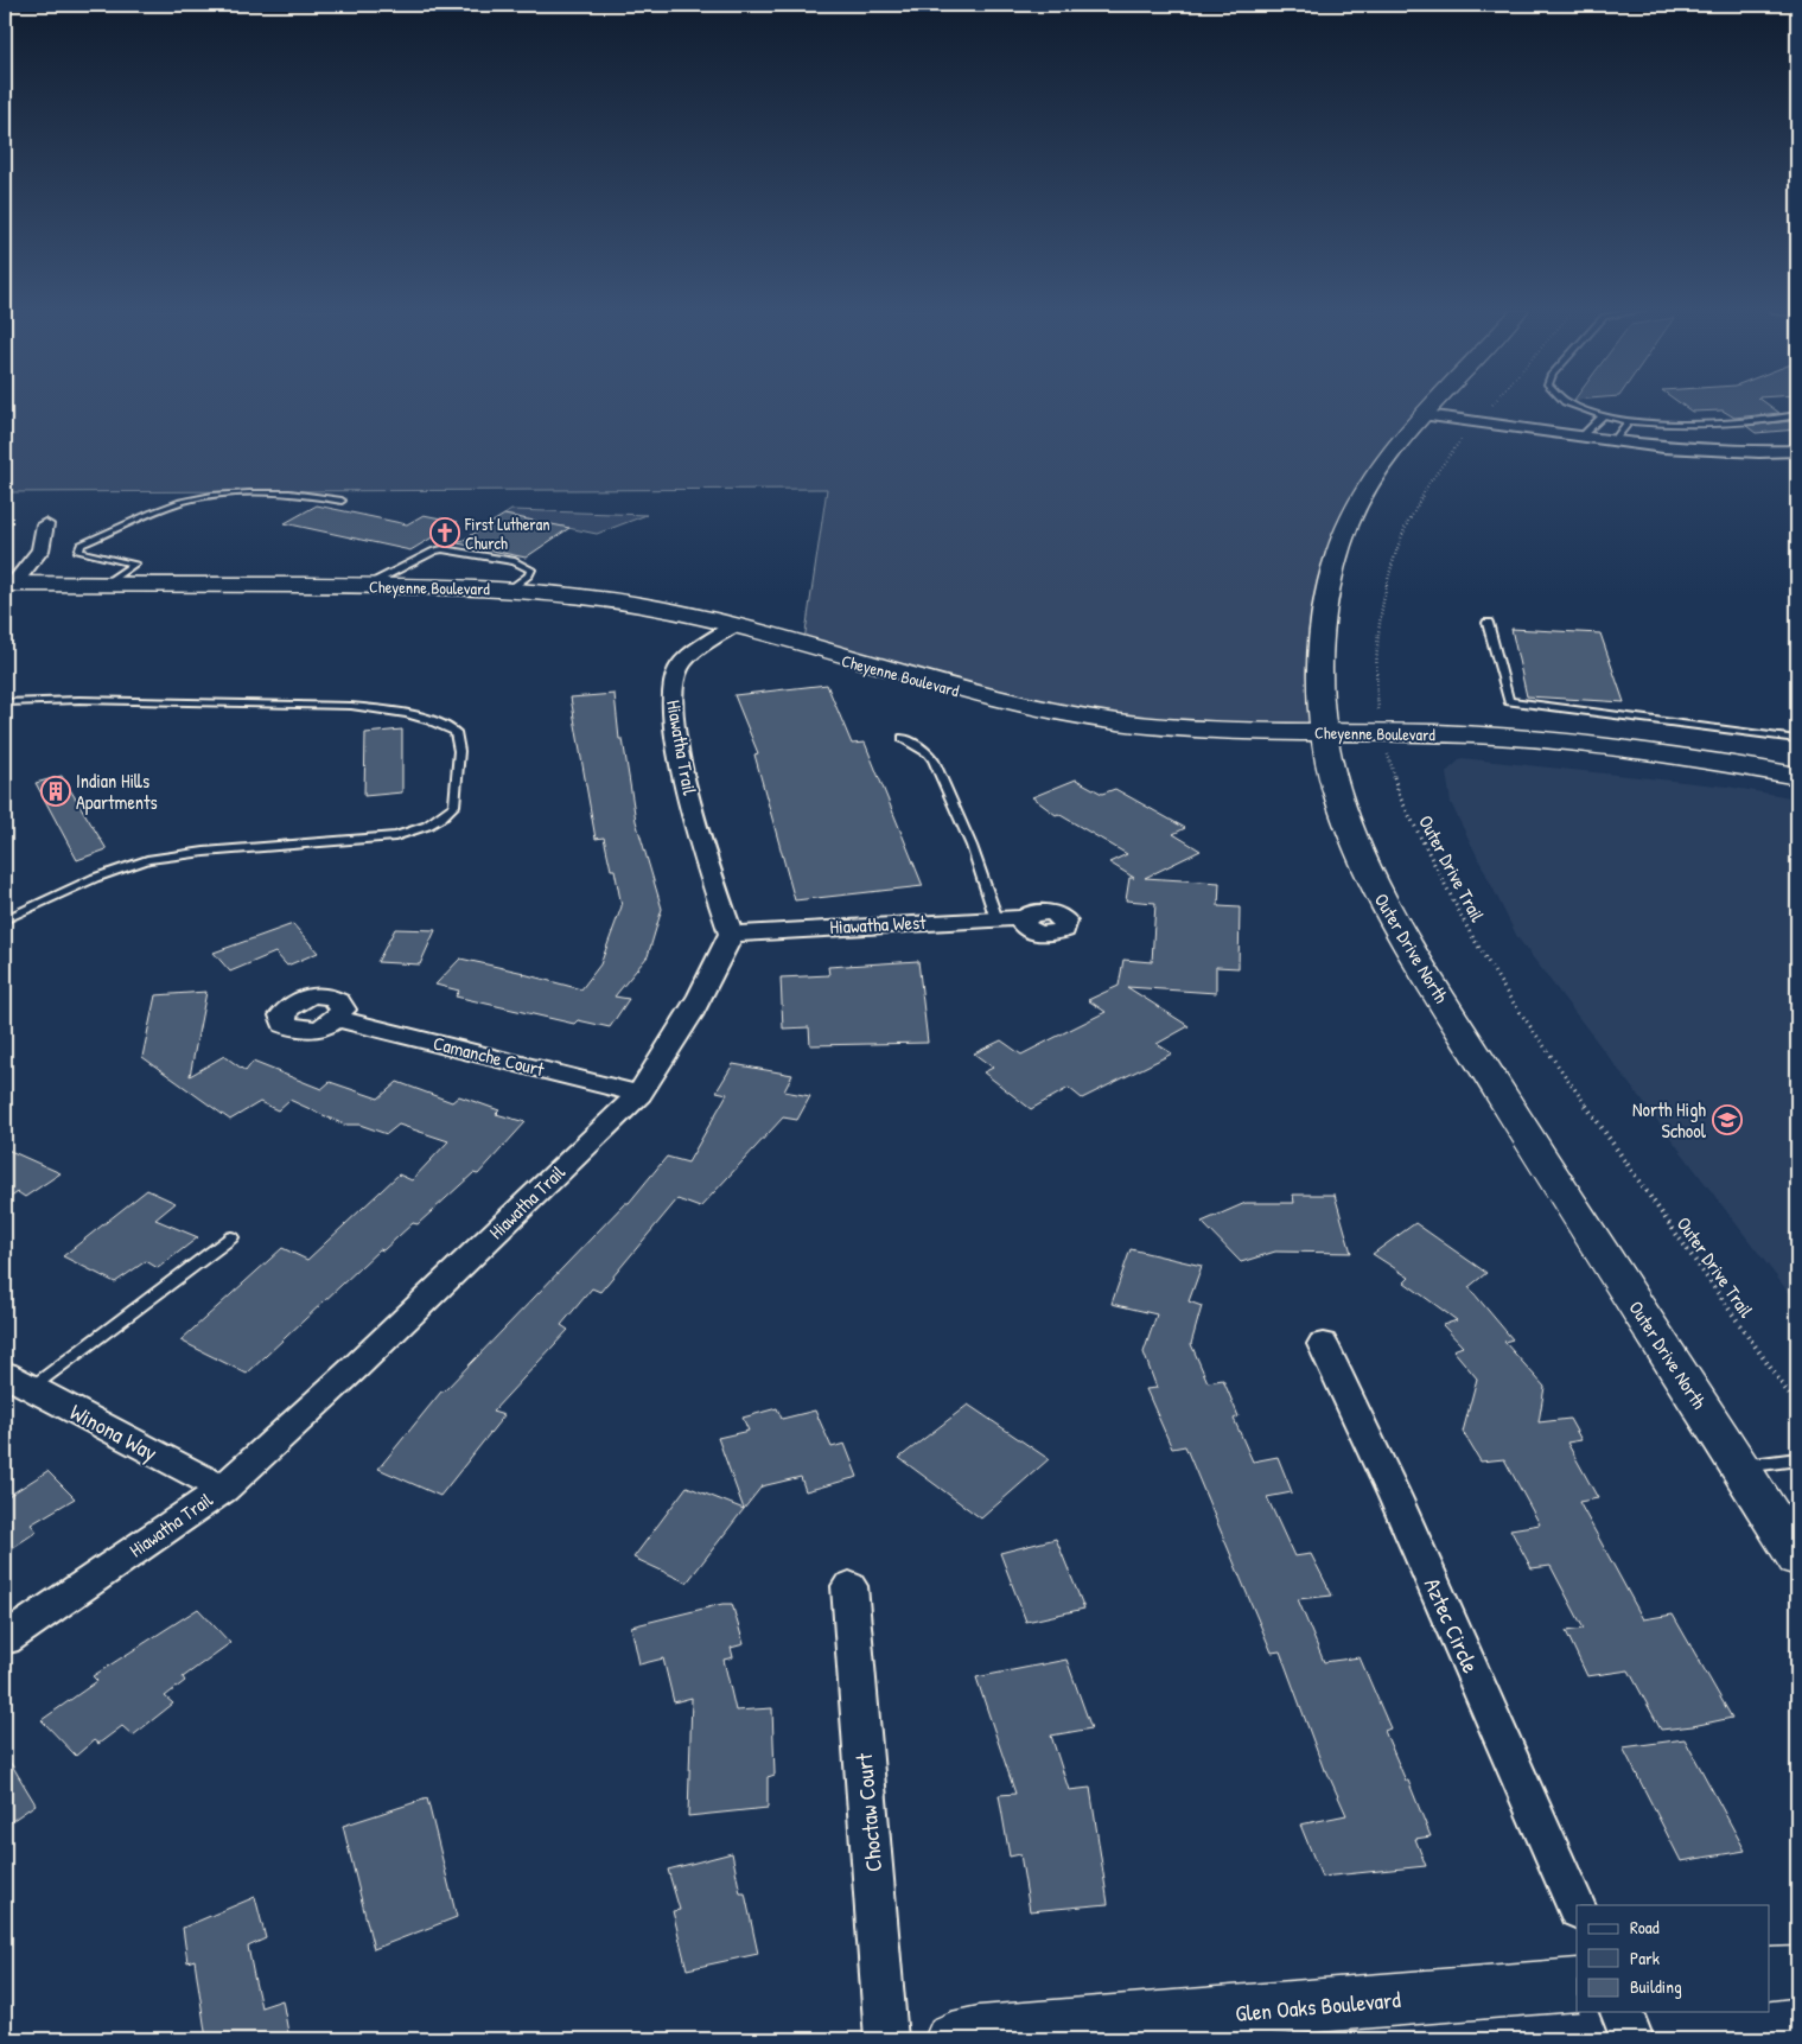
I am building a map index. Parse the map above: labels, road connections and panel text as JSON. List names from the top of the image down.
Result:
{
  "streets": {
    "main road": ["Cheyenne Boulevard", "Outer Drive North", "Glen Oaks Boulevard"],
    "street": [
      "Hiawatha Trail",
      "Hiawatha West",
      "Camanche Court",
      "Winona Way",
      "Aztec Circle",
      "Choctaw Court"
    ],
    "path": ["Outer Drive Trail"]
  },
  "crossings": [
    ["Cheyenne Boulevard", "Hiawatha Trail"],
    ["Cheyenne Boulevard", "Outer Drive Trail"],
    ["Cheyenne Boulevard", "Outer Drive North"],
    ["Hiawatha Trail", "Hiawatha West"],
    ["Hiawatha Trail", "Camanche Court"],
    ["Hiawatha Trail", "Winona Way"]
  ],
  "places": {
    "church": ["First Lutheran Church"],
    "building": ["Indian Hills Apartments"],
    "school or university": ["North High School"]
  },
  "legend": ["Road", "Park", "Building"]
}
